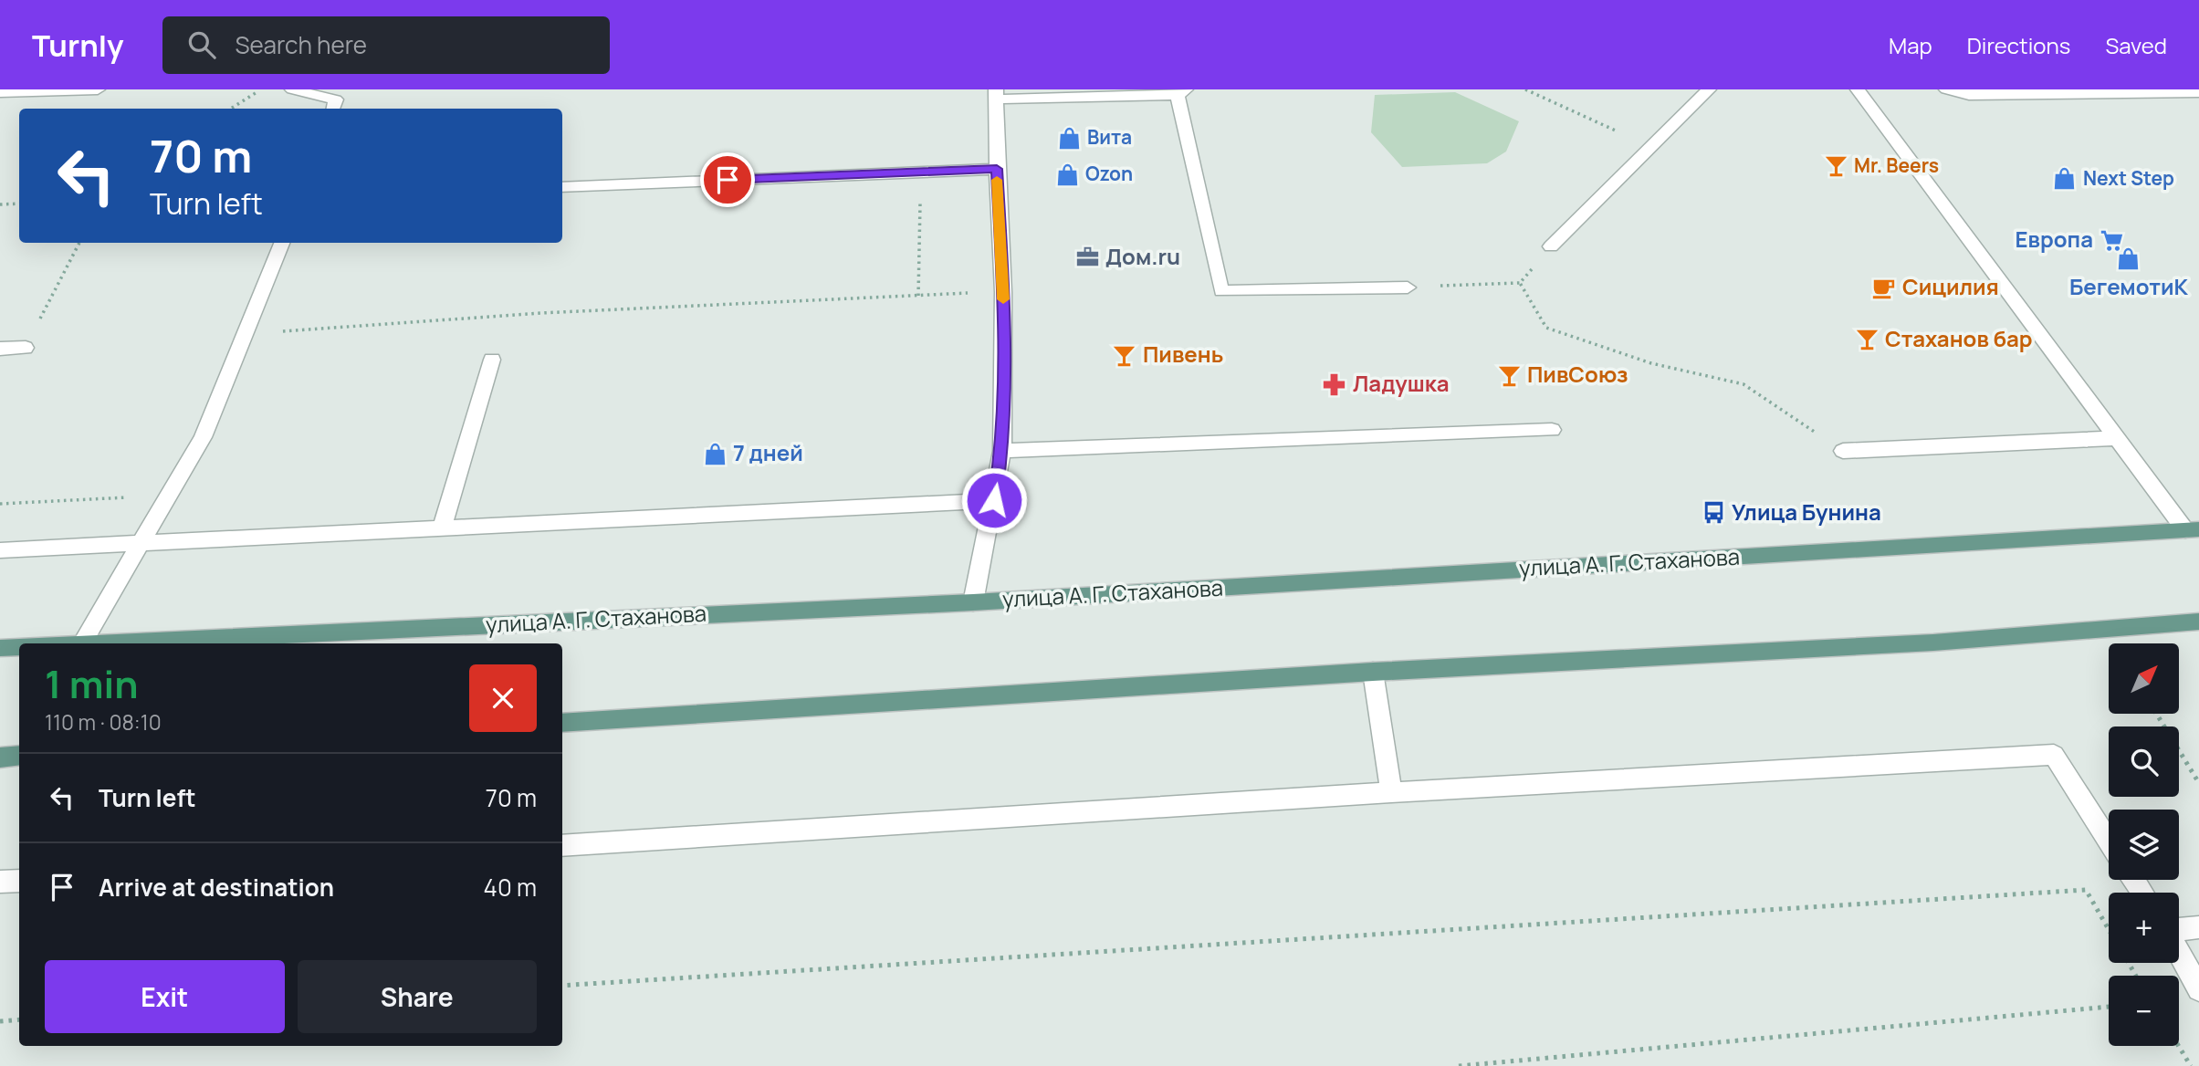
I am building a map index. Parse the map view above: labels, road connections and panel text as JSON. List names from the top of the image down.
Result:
{
  "streets": {
    "main road": ["улица А. Г. Стаханова"]
  },
  "places": {
    "shop": [
      "Вита",
      "Ozon",
      "Next Step",
      "БегемотиК",
      "7 дней"
    ],
    "bar": [
      "Mr. Beers",
      "Стаханов бар",
      "Пивень",
      "ПивСоюз"
    ],
    "supermarket": ["Европа"],
    "office": ["Дом.ru"],
    "cafe": ["Сицилия"],
    "pharmacy": ["Ладушка"],
    "bus stop": ["Улица Бунина"]
  },
  "north": "top right",
  "page": {
    "header": "Turnly",
    "search": "Search here",
    "nav": ["Map", "Directions", "Saved"],
    "turn": ["70 m", "Turn left"],
    "map_buttons": ["+", "−"],
    "heading": ["1 min", "110 m · 08:10"],
    "list": [
      {
        "name": "Turn left",
        "value": "70 m"
      },
      {
        "name": "Arrive at destination",
        "value": "40 m"
      }
    ],
    "buttons": ["Exit", "Share"]
  }
}
